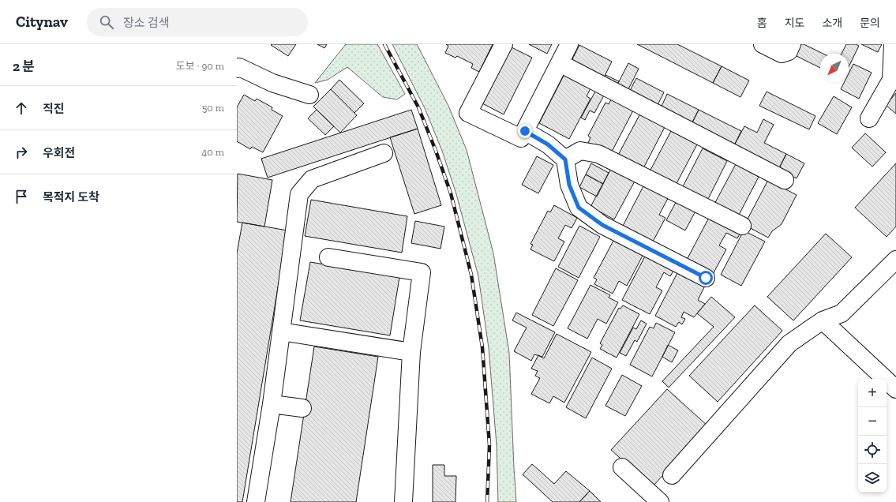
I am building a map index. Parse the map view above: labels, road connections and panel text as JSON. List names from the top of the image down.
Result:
{
  "north": "bottom left",
  "page": {
    "header": "Citynav",
    "search": "장소 검색",
    "nav": [
      "홈",
      "지도",
      "소개",
      "문의"
    ],
    "heading": ["2 분", "도보 · 90 m"],
    "list": [
      ["직진", "50 m"],
      ["우회전", "40 m"],
      "목적지 도착"
    ],
    "map_buttons": ["+", "−"]
  }
}
